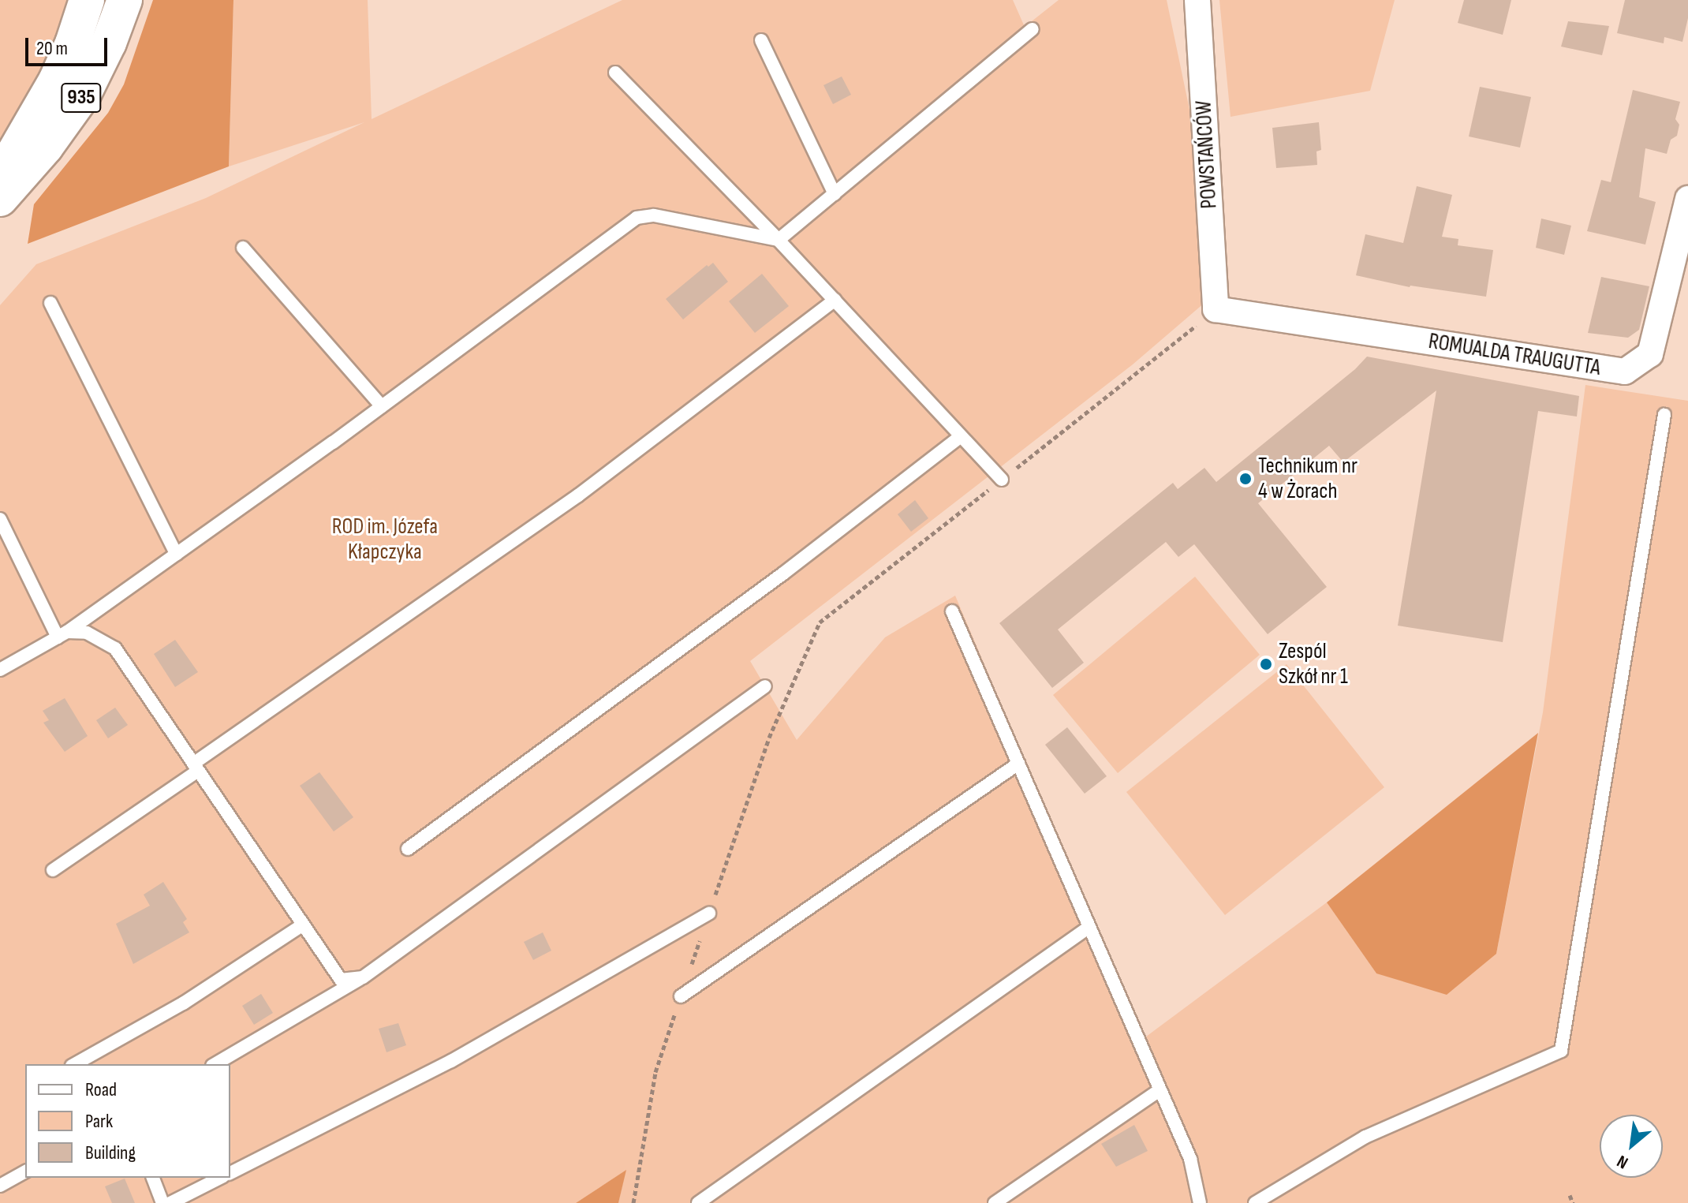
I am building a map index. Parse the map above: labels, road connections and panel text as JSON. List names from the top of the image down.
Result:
{
  "streets": {
    "main road": ["935"],
    "street": ["POWSTAŃCÓW", "ROMUALDA TRAUGUTTA"]
  },
  "crossings": [
    ["POWSTAŃCÓW", "ROMUALDA TRAUGUTTA"]
  ],
  "parks": ["ROD im. Józefa Kłapczyka"],
  "places": ["Technikum nr 4 w Żorach", "Zespól Szkół nr 1"],
  "legend": ["Road", "Park", "Building"],
  "scale_bar": "20 m",
  "north": "bottom left"
}
